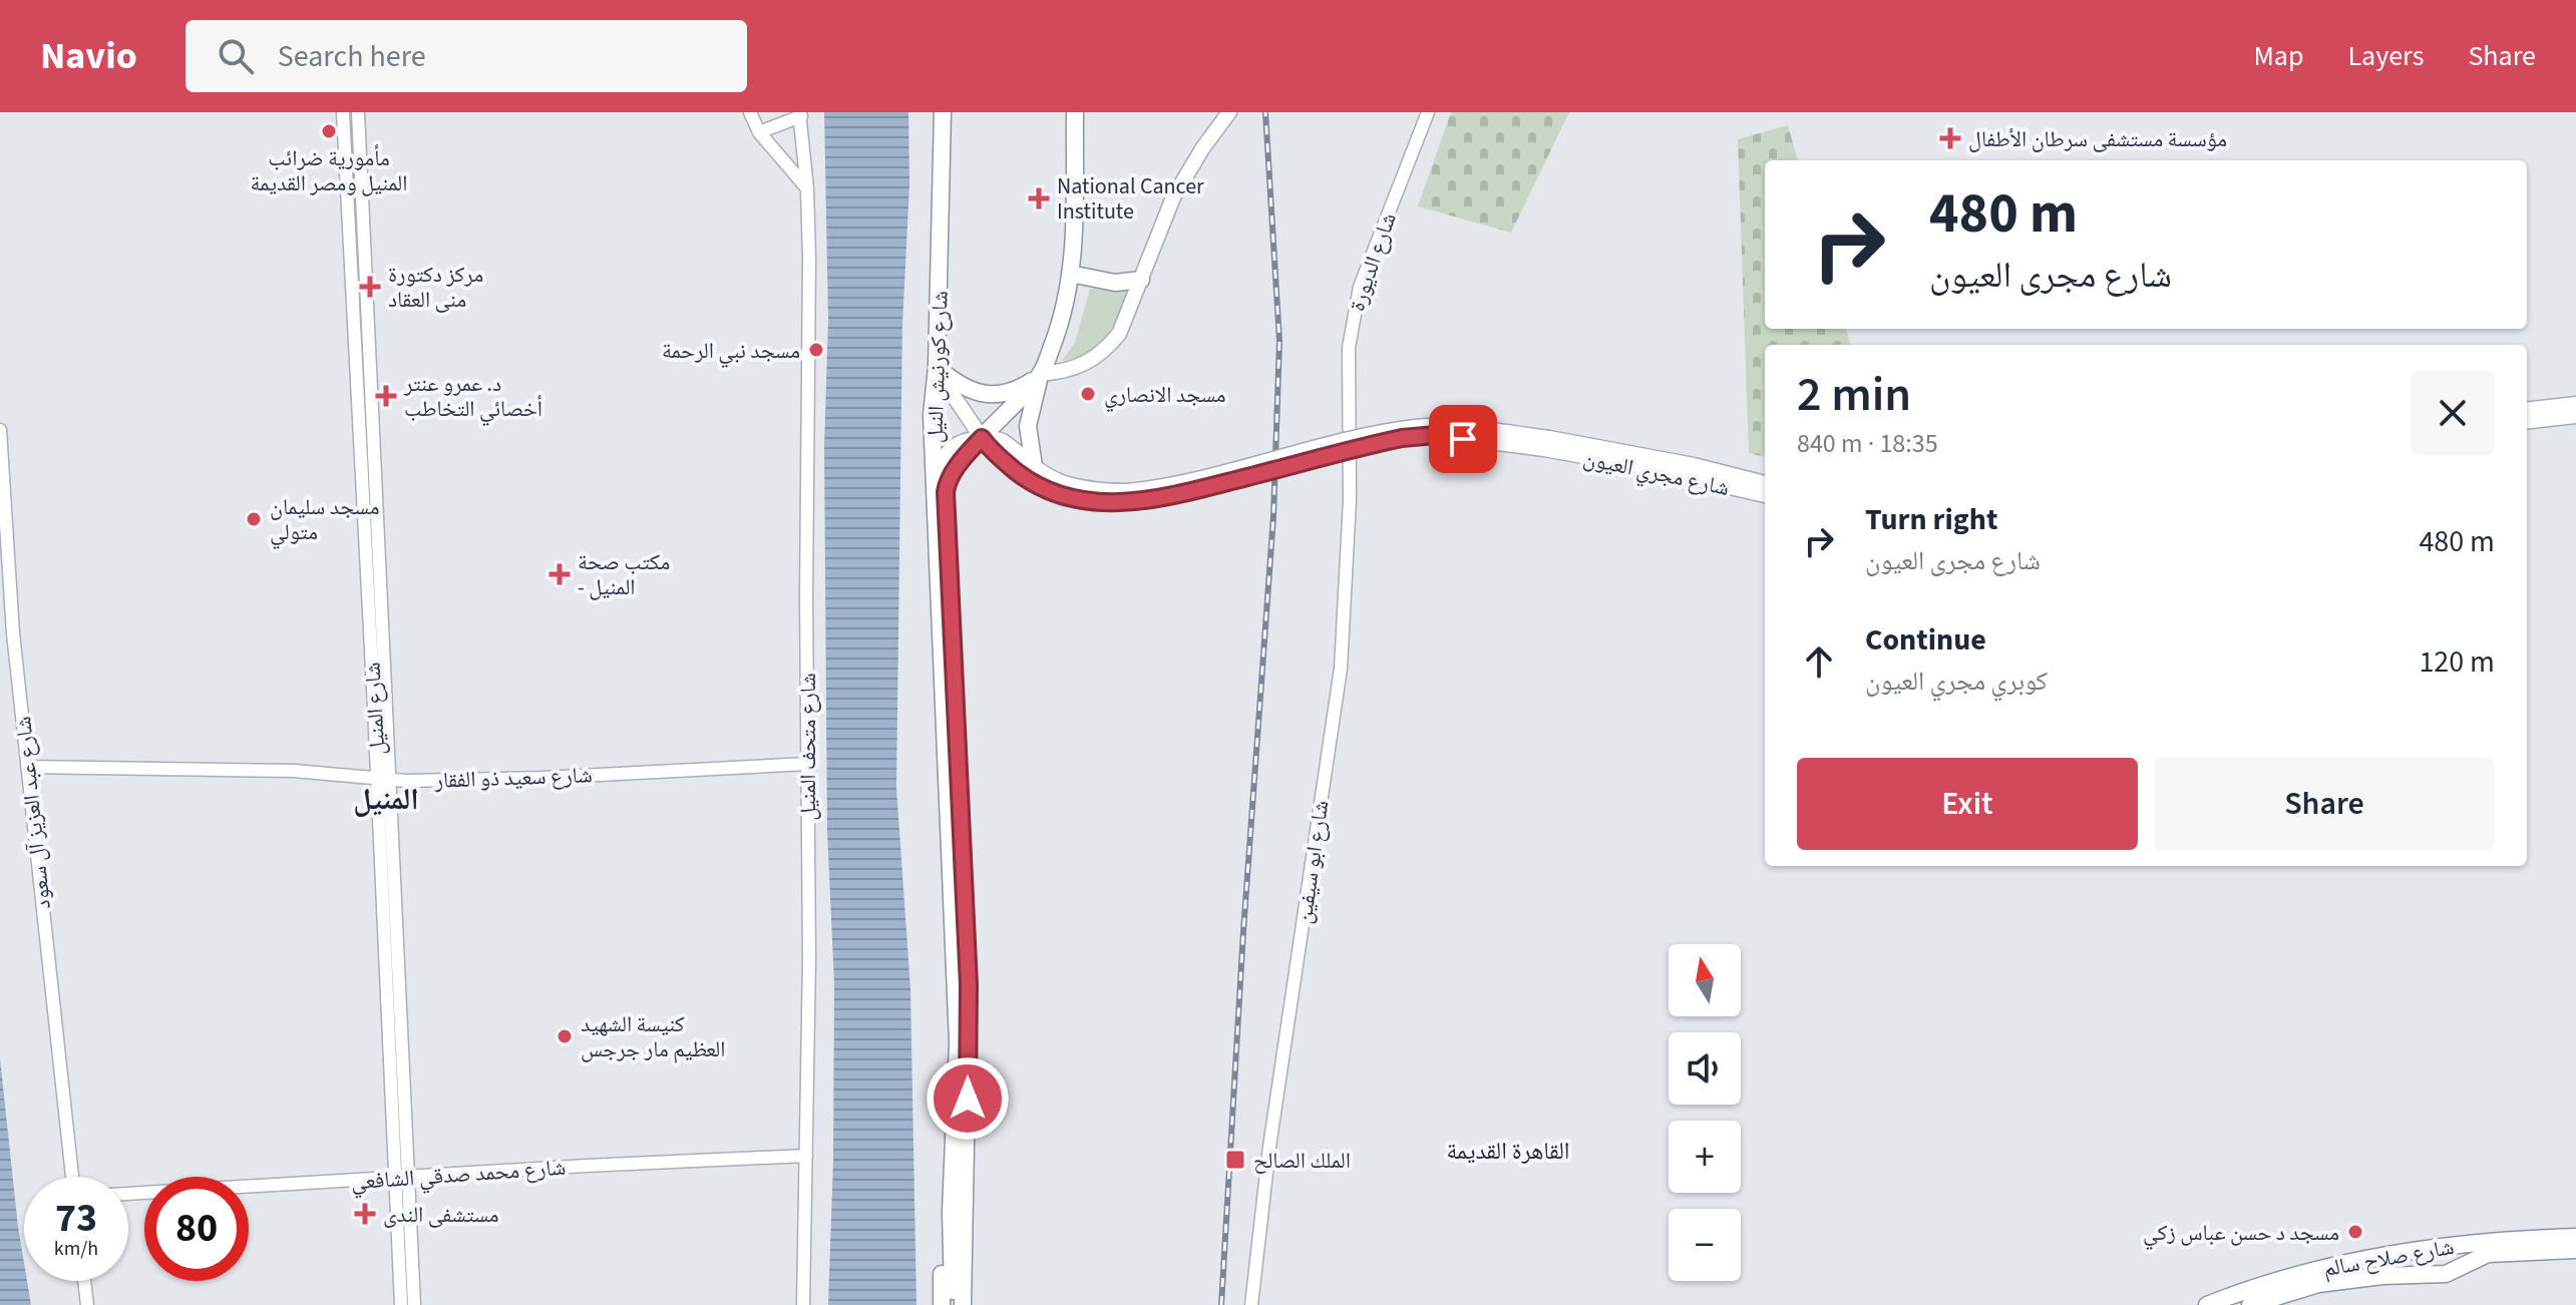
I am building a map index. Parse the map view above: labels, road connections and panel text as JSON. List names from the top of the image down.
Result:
{
  "streets": {
    "highway": ["شارع كورنيش النيل", "شارع صلاح سالم"],
    "main road": ["شارع مجري العيون"],
    "street": [
      "شارع الديورة",
      "شارع المنيل",
      "شارع متحف المنيل",
      "شارع سعيد ذو الفقار",
      "شارع عبد العزيز آل سعود",
      "شارع ابو سيفين",
      "شارع محمد صدقي الشافعي"
    ]
  },
  "crossings": [
    ["شارع الديورة", "شارع ابو سيفين"],
    ["شارع المنيل", "شارع سعيد ذو الفقار"],
    ["شارع المنيل", "شارع محمد صدقي الشافعي"],
    ["شارع متحف المنيل", "شارع سعيد ذو الفقار"],
    ["شارع متحف المنيل", "شارع محمد صدقي الشافعي"],
    ["شارع سعيد ذو الفقار", "شارع عبد العزيز آل سعود"]
  ],
  "districts": ["المنيل", "القاهرة القديمة"],
  "places": {
    "other": [
      "مأمورية ضرائب المنيل ومصر القديمة",
      "مسجد نبي الرحمة",
      "مسجد الانصاري",
      "مسجد سليمان متولي",
      "كنيسة الشهيد العظيم مار جرجس",
      "مسجد د حسن عباس زكي"
    ],
    "health": [
      "مؤسسة مستشفى سرطان الأطفال",
      "National Cancer Institute",
      "مركز دكتورة منى العقاد",
      "د. عمرو عنتر أخصائي التخاطب",
      "مكتب صحة - المنيل",
      "مستشفى الندى"
    ],
    "transit": ["الملك الصالح"]
  },
  "north": "top",
  "page": {
    "header": "Navio",
    "search": "Search here",
    "nav": ["Map", "Layers", "Share"],
    "turn": ["480 m", "شارع مجرى العيون"],
    "heading": ["2 min", "840 m · 18:35"],
    "list": [
      {
        "name": "Turn right",
        "note": "شارع مجرى العيون",
        "value": "480 m"
      },
      {
        "name": "Continue",
        "note": "كوبري مجري العيون",
        "value": "120 m"
      }
    ],
    "buttons": ["Exit", "Share"],
    "map_buttons": ["+", "−"],
    "speed": "73 km/h",
    "limit": "80"
  }
}
